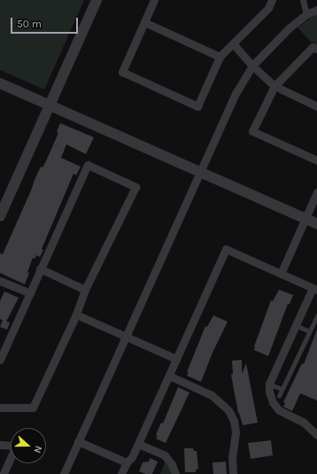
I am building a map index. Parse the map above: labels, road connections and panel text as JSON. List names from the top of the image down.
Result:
{
  "scale_bar": "50 m",
  "north": "right"
}
